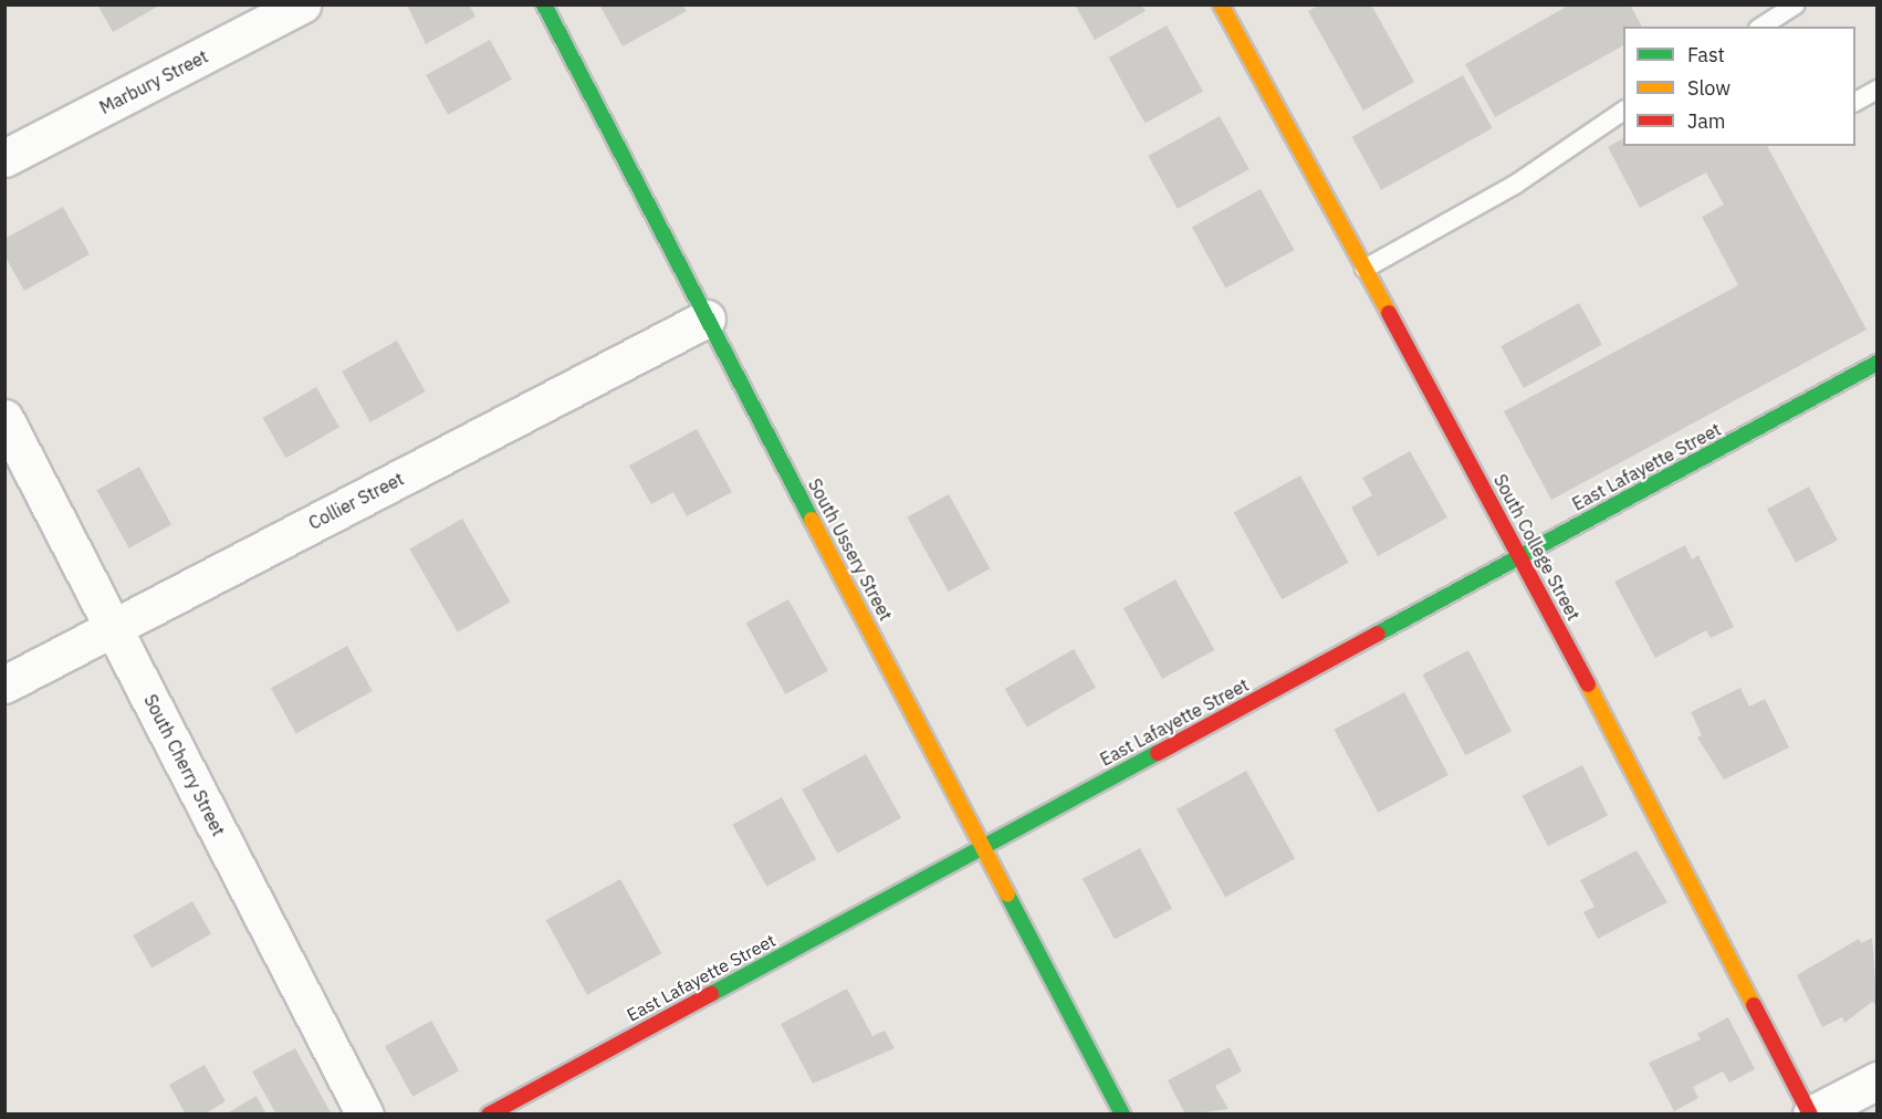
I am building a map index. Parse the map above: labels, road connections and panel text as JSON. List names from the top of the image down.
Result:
{
  "streets": {
    "street": [
      "Marbury Street",
      "East Lafayette Street",
      "Collier Street",
      "South College Street",
      "South Ussery Street",
      "South Cherry Street"
    ]
  },
  "crossings": [
    ["East Lafayette Street", "South College Street"],
    ["East Lafayette Street", "South Ussery Street"],
    ["Collier Street", "South Ussery Street"],
    ["Collier Street", "South Cherry Street"]
  ],
  "legend": ["Fast", "Slow", "Jam"]
}
